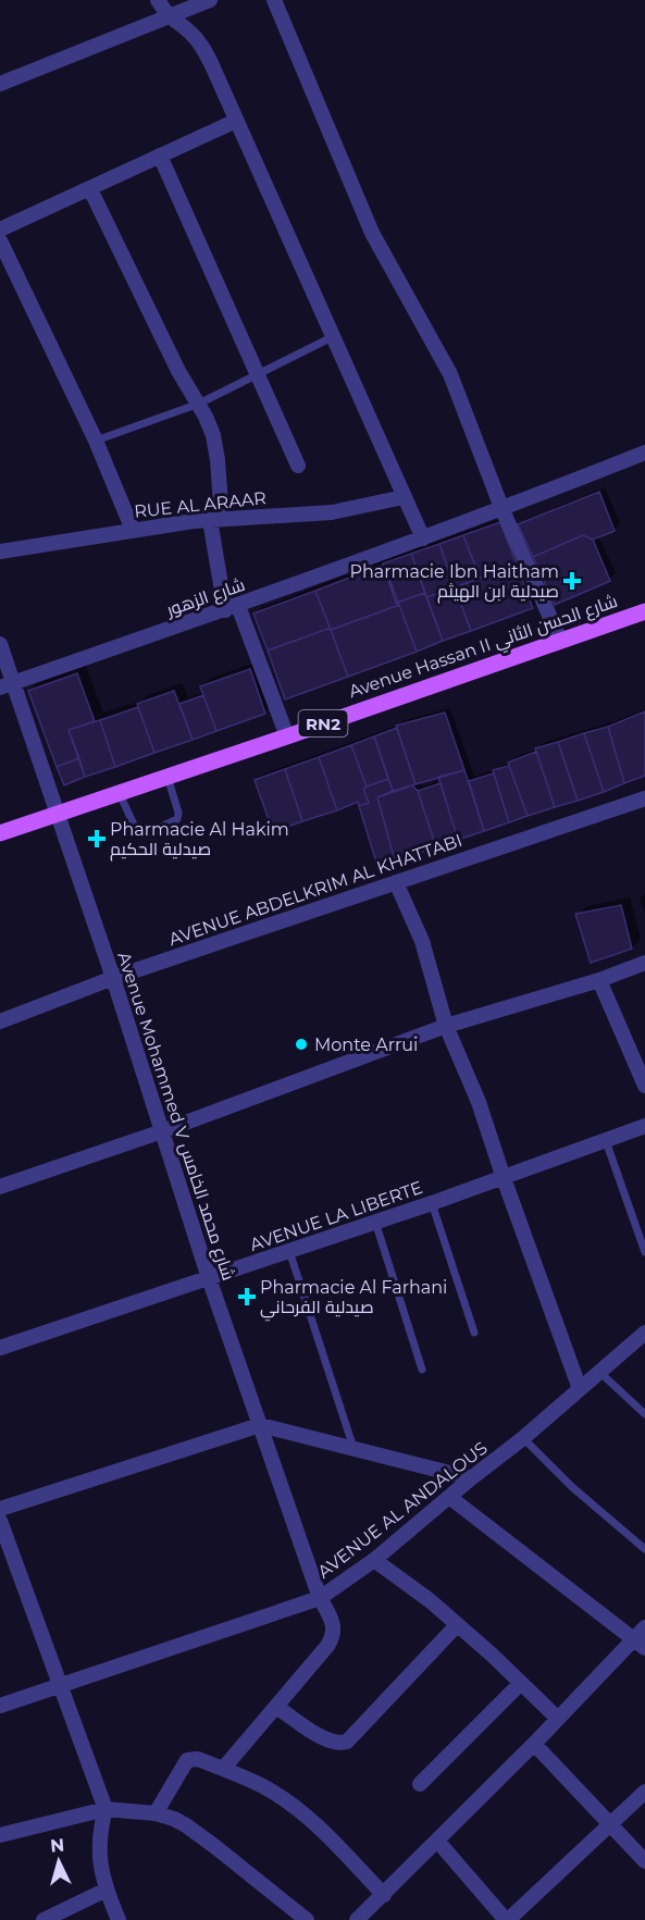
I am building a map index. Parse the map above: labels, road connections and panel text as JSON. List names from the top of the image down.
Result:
{
  "streets": {
    "main road": ["Avenue Hassan II شارع الحسن الثاني", "RN2"],
    "street": [
      "RUE AL ARAAR",
      "شارع الزهور",
      "AVENUE ABDELKRIM AL KHATTABI",
      "Avenue Mohammed V شارع محمد الخامس",
      "AVENUE LA LIBERTE",
      "AVENUE AL ANDALOUS"
    ]
  },
  "crossings": [
    ["شارع الزهور", "Avenue Mohammed V شارع محمد الخامس"],
    ["Avenue Hassan II شارع الحسن الثاني", "Avenue Mohammed V شارع محمد الخامس"],
    ["AVENUE ABDELKRIM AL KHATTABI", "Avenue Mohammed V شارع محمد الخامس"],
    ["Avenue Mohammed V شارع محمد الخامس", "AVENUE LA LIBERTE"],
    ["Avenue Mohammed V شارع محمد الخامس", "AVENUE AL ANDALOUS"]
  ],
  "places": {
    "health": ["Pharmacie Ibn Haitham صيدلية ابن الهيثم", "Pharmacie Al Hakim صيدلية الحكيم", "Pharmacie Al Farhani صيدلية الفرحاني"],
    "other": ["Monte Arrui"]
  },
  "north": "top"
}
